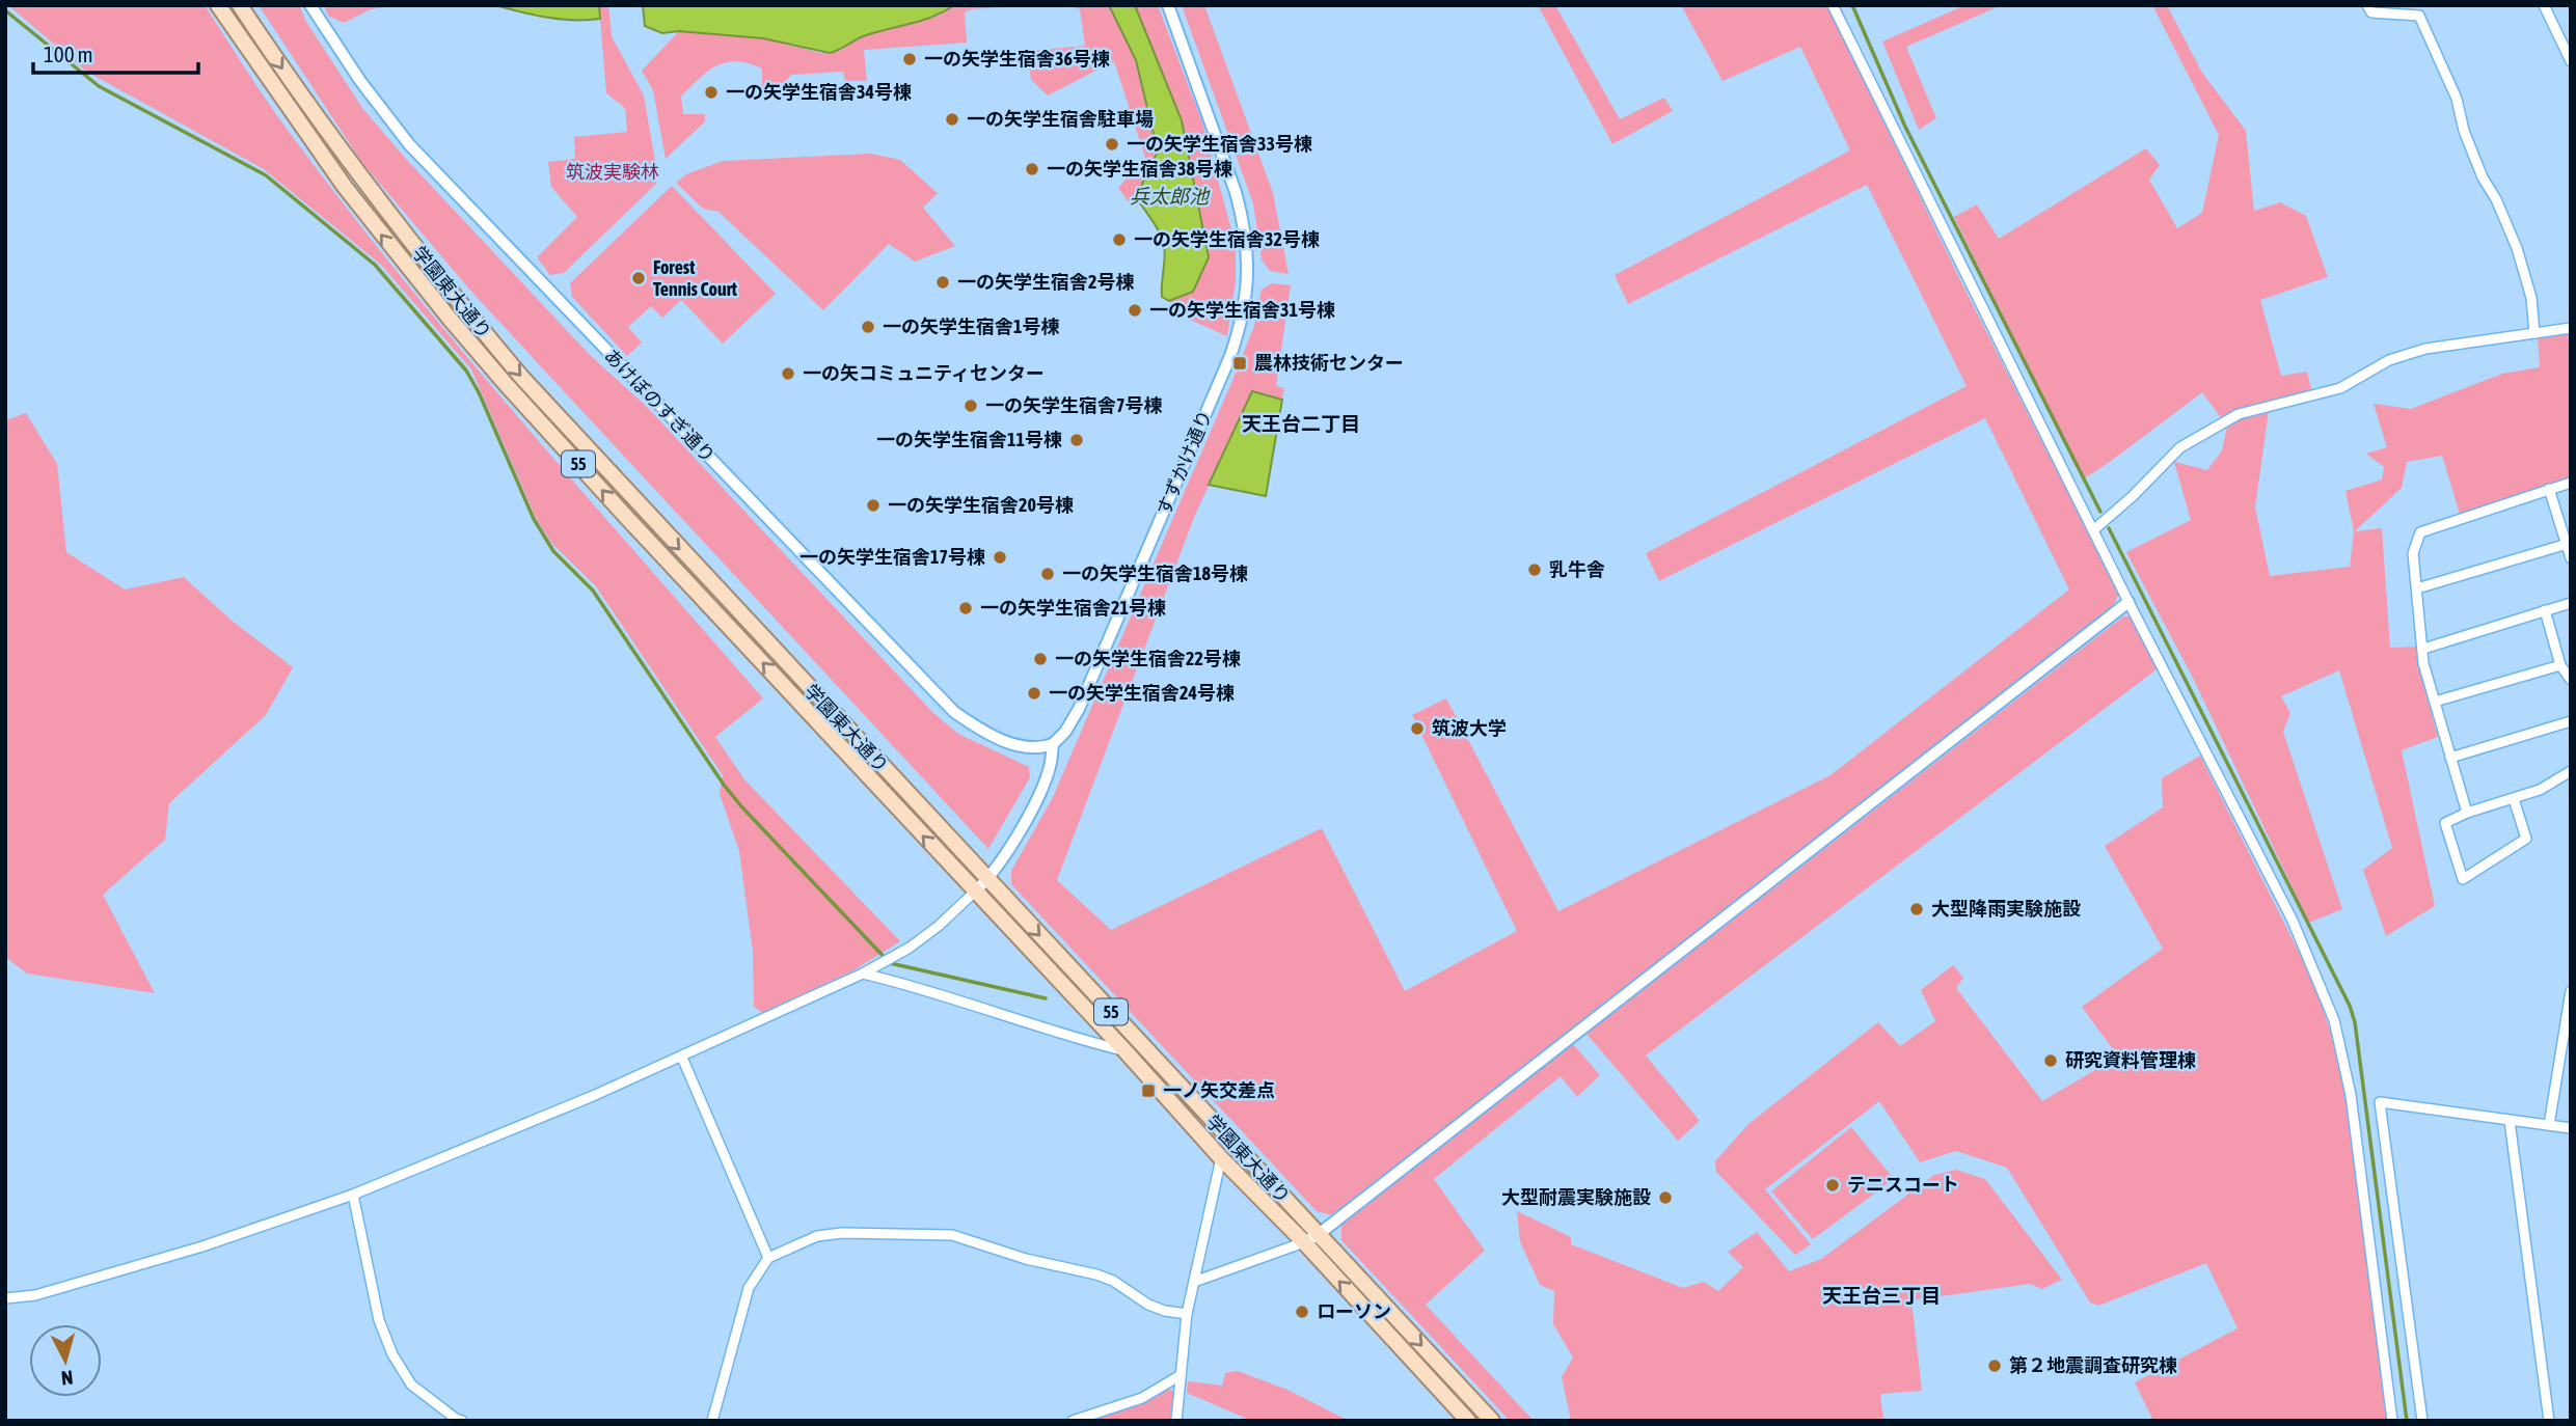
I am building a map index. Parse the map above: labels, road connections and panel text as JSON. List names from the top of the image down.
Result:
{
  "streets": {
    "main road": ["学園東大通り", "55"],
    "street": ["あけぼのすぎ通り", "すずかけ通り"]
  },
  "crossings": [
    ["学園東大通り", "すずかけ通り"],
    ["あけぼのすぎ通り", "すずかけ通り"]
  ],
  "districts": ["天王台二丁目", "天王台三丁目"],
  "water": ["兵太郎池"],
  "parks": ["筑波実験林"],
  "places": {
    "other": [
      "一の矢学生宿舎36号棟",
      "一の矢学生宿舎34号棟",
      "一の矢学生宿舎駐車場",
      "一の矢学生宿舎33号棟",
      "一の矢学生宿舎38号棟",
      "一の矢学生宿舎32号棟",
      "Forest Tennis Court",
      "一の矢学生宿舎2号棟",
      "一の矢学生宿舎31号棟",
      "一の矢学生宿舎1号棟",
      "一の矢コミュニティセンター",
      "一の矢学生宿舎7号棟",
      "一の矢学生宿舎11号棟",
      "一の矢学生宿舎20号棟",
      "一の矢学生宿舎17号棟",
      "乳牛舎",
      "一の矢学生宿舎18号棟",
      "一の矢学生宿舎21号棟",
      "一の矢学生宿舎22号棟",
      "一の矢学生宿舎24号棟",
      "筑波大学",
      "大型降雨実験施設",
      "研究資料管理棟",
      "テニスコート",
      "大型耐震実験施設",
      "ローソン",
      "第２地震調査研究棟"
    ],
    "transit": ["農林技術センター", "一ノ矢交差点"]
  },
  "scale_bar": "100 m",
  "north": "bottom"
}
